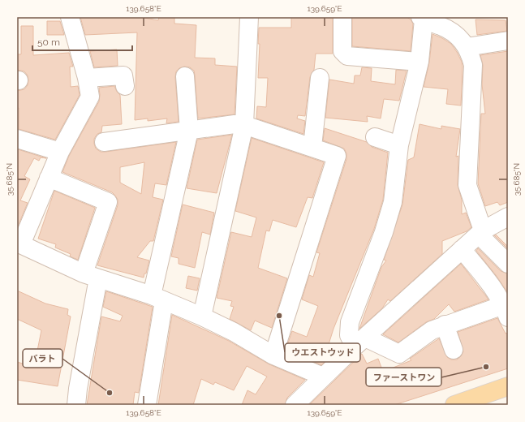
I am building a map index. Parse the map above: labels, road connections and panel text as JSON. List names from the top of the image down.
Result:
{
  "places": ["ウエストウッド", "ファーストワン", "バラト"],
  "scale_bar": "50 m",
  "coordinates": ["139.658°E", "139.659°E", "35.685°N"]
}
